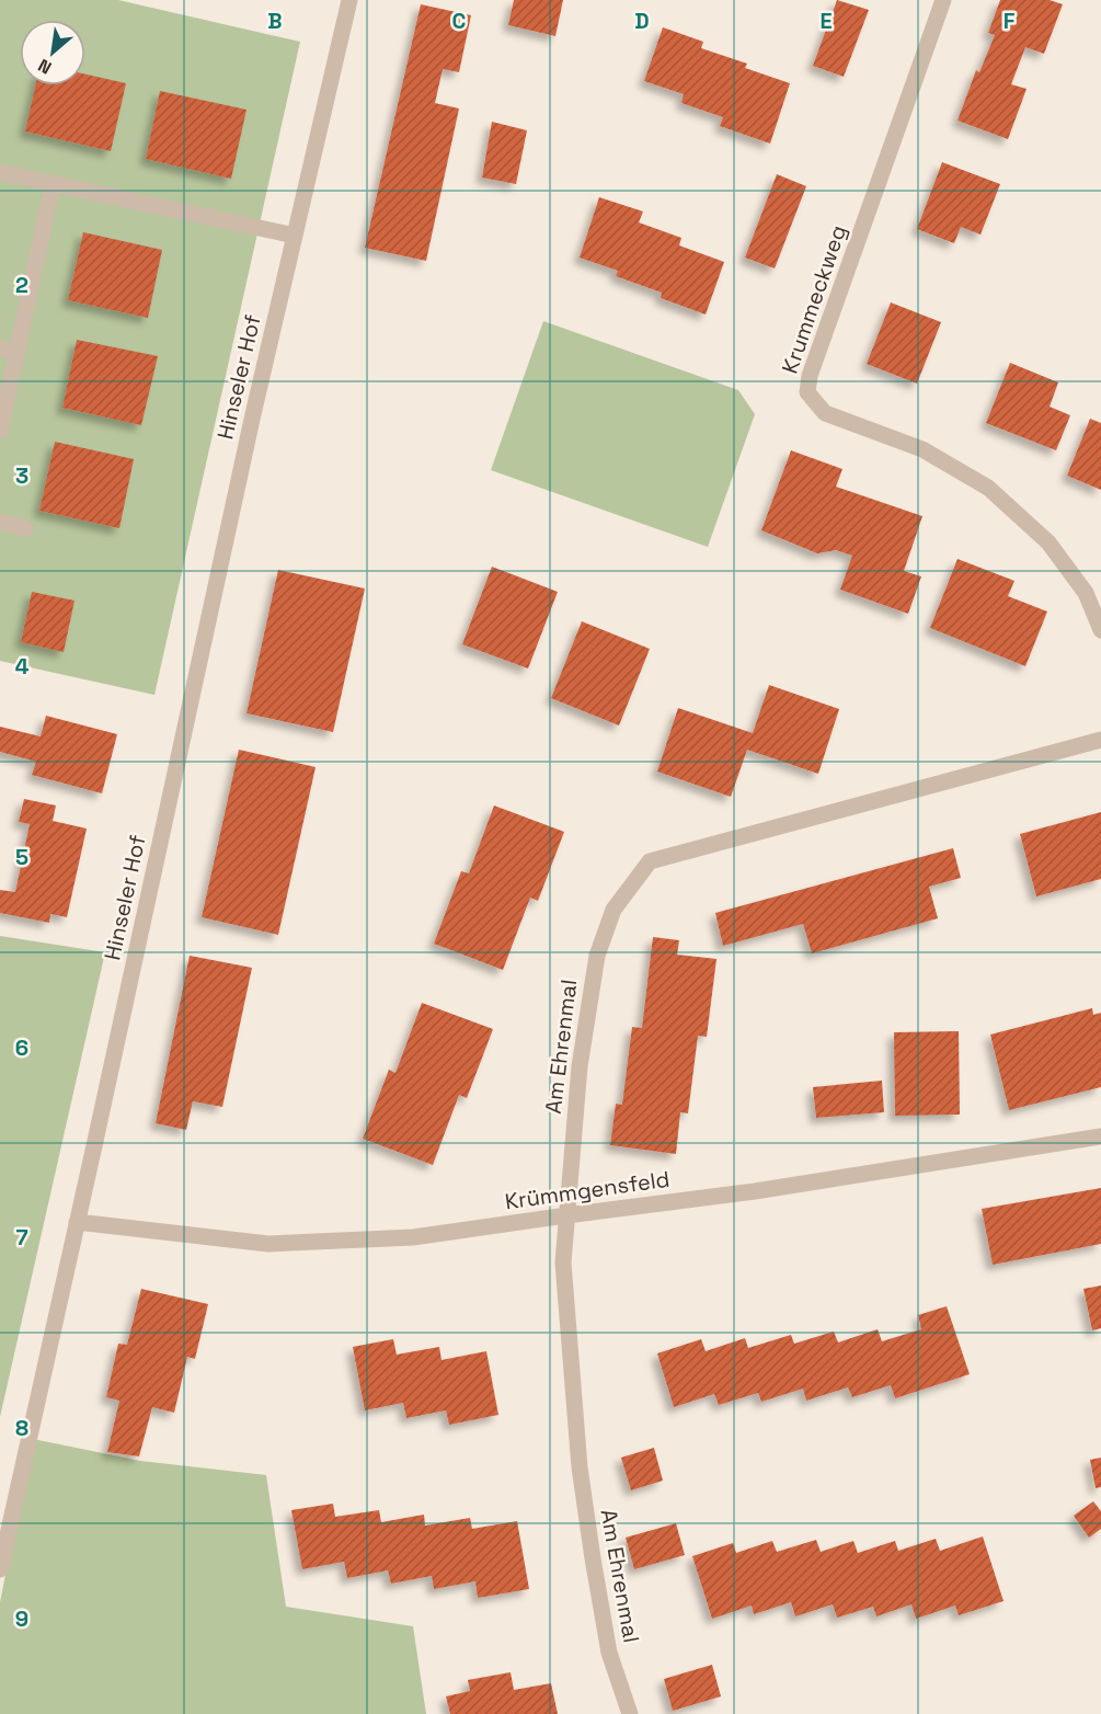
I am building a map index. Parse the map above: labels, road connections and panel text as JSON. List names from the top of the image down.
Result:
{
  "streets": {
    "street": [
      "Krummeckweg",
      "Hinseler Hof",
      "Am Ehrenmal",
      "Krümmgensfeld"
    ]
  },
  "crossings": [
    ["Hinseler Hof", "Krümmgensfeld"],
    ["Am Ehrenmal", "Krümmgensfeld"]
  ],
  "north": "bottom left",
  "grid": {
    "columns": [
      "B",
      "C",
      "D",
      "E",
      "F"
    ],
    "rows": [
      "2",
      "3",
      "4",
      "5",
      "6",
      "7",
      "8",
      "9"
    ]
  }
}
